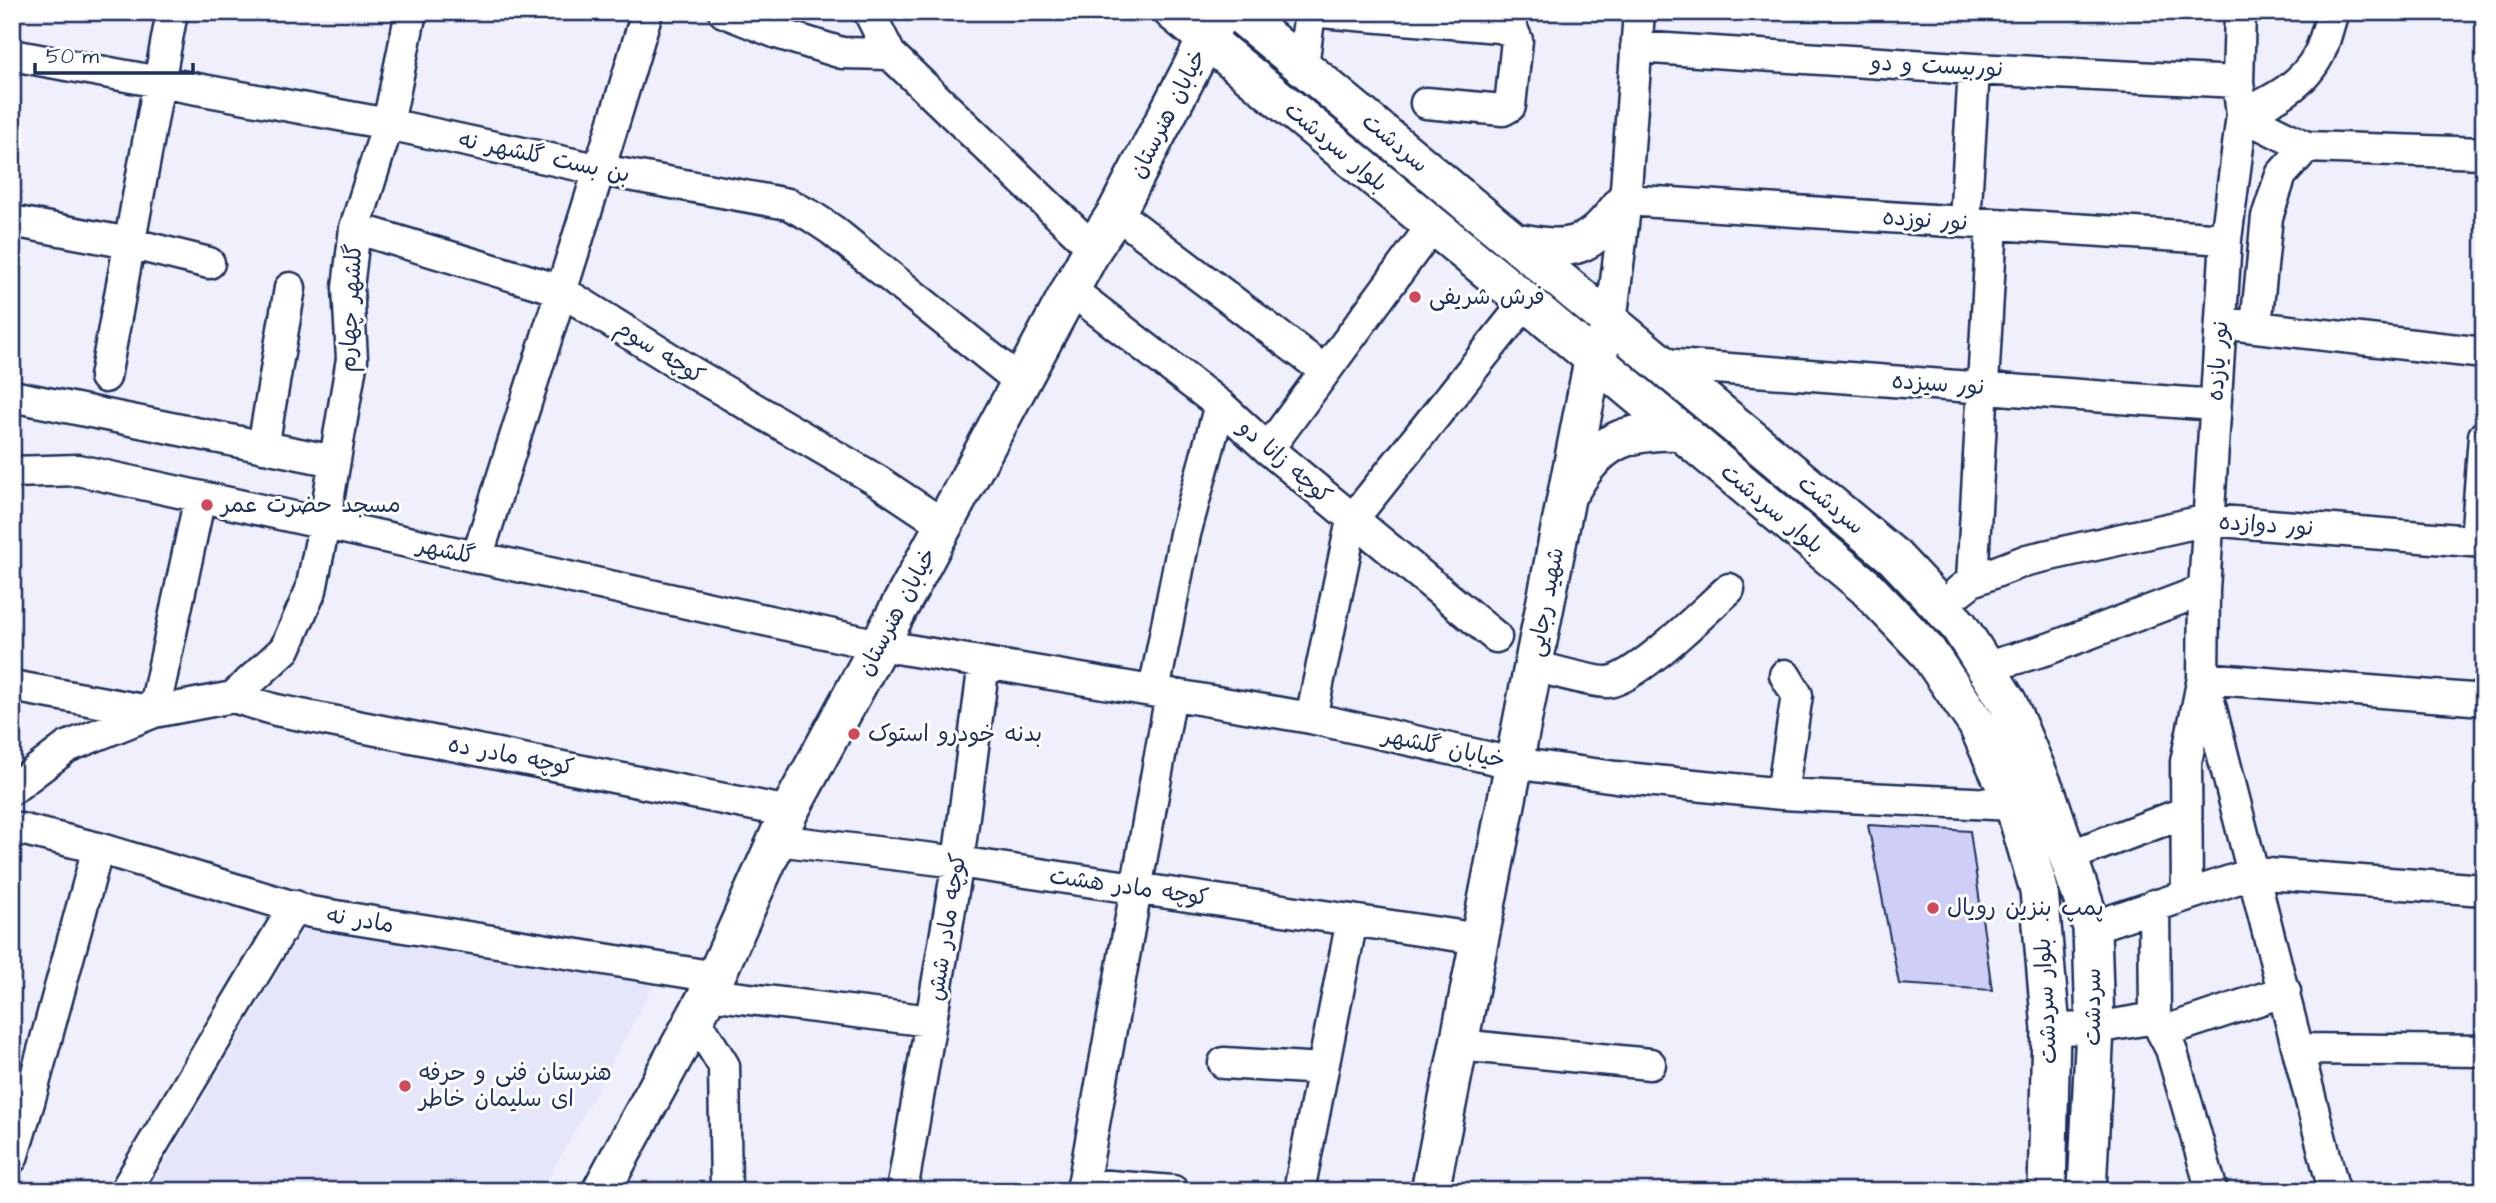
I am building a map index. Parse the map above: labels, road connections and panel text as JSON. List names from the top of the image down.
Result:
{
  "streets": {
    "main road": [
      "خیابان هنرستان",
      "سردشت",
      "بلوار سردشت",
      "شهید رجایی"
    ],
    "street": [
      "نوربیست و دو",
      "بن بست گلشهر نه",
      "نور نوزده",
      "گلشهر چهارم",
      "کوچه سوم",
      "نور یازده",
      "نور سیزده",
      "کوچه زانا دو",
      "نور دوازده",
      "گلشهر",
      "خیابان گلشهر",
      "کوچه مادر ده",
      "کوچه مادر هشت",
      "مادر نه",
      "کوچه مادر شش"
    ]
  },
  "crossings": [
    ["نوربیست و دو", "نور یازده"],
    ["نوربیست و دو", "شهید رجایی"],
    ["خیابان هنرستان", "بلوار سردشت"],
    ["خیابان هنرستان", "بن بست گلشهر نه"],
    ["خیابان هنرستان", "کوچه سوم"],
    ["خیابان هنرستان", "کوچه زانا دو"],
    ["خیابان هنرستان", "گلشهر"],
    ["خیابان هنرستان", "خیابان گلشهر"],
    ["خیابان هنرستان", "کوچه مادر ده"],
    ["خیابان هنرستان", "کوچه مادر هشت"],
    ["خیابان هنرستان", "مادر نه"],
    ["سردشت", "نور سیزده"],
    ["سردشت", "نور دوازده"],
    ["سردشت", "شهید رجایی"],
    ["بلوار سردشت", "شهید رجایی"],
    ["بلوار سردشت", "خیابان گلشهر"],
    ["بن بست گلشهر نه", "گلشهر چهارم"],
    ["نور نوزده", "نور یازده"],
    ["نور نوزده", "شهید رجایی"],
    ["گلشهر چهارم", "کوچه سوم"],
    ["گلشهر چهارم", "گلشهر"],
    ["گلشهر چهارم", "کوچه مادر ده"],
    ["نور یازده", "نور سیزده"],
    ["نور یازده", "نور دوازده"],
    ["گلشهر", "خیابان گلشهر"],
    ["شهید رجایی", "خیابان گلشهر"],
    ["شهید رجایی", "کوچه مادر هشت"],
    ["خیابان گلشهر", "کوچه مادر شش"],
    ["کوچه مادر ده", "کوچه مادر هشت"],
    ["کوچه مادر هشت", "کوچه مادر شش"],
    ["مادر نه", "کوچه مادر شش"]
  ],
  "places": [
    "فرش شریفی",
    "مسجد حضرت عمر",
    "بدنه خودرو استوک",
    "پمپ بنزین رویال",
    "هنرستان فنی و حرفه ای سلیمان خاطر"
  ],
  "scale_bar": "50 m"
}
